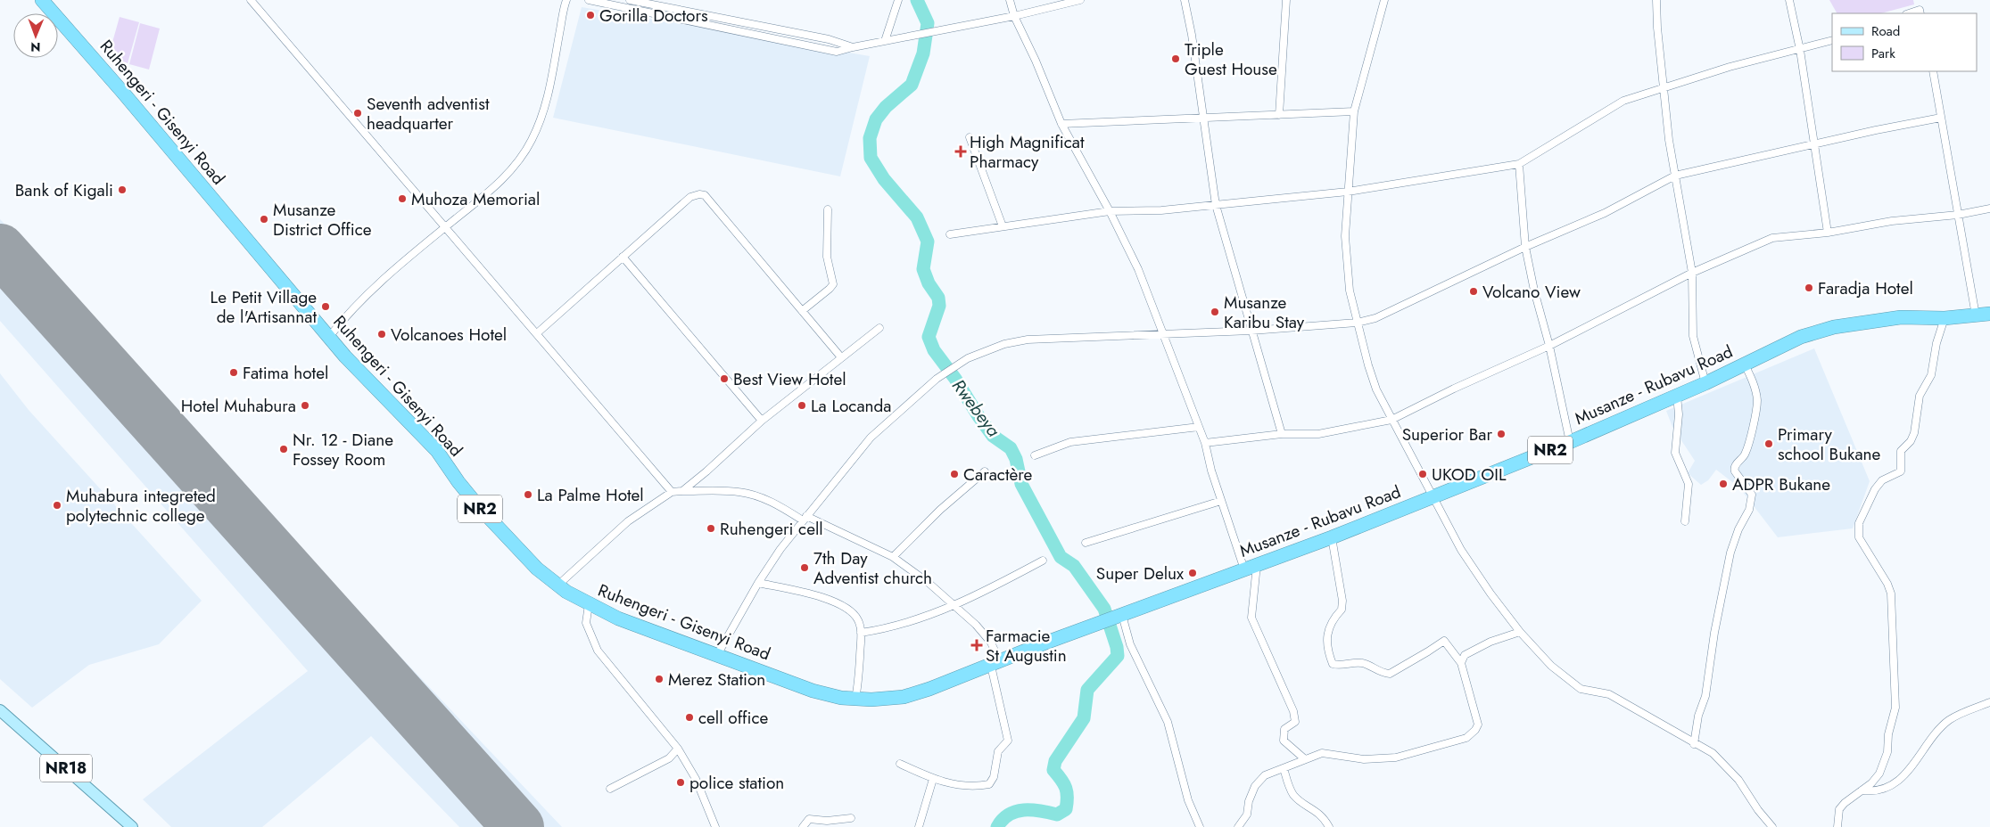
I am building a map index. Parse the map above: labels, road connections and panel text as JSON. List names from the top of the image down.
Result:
{
  "streets": {
    "highway": ["Ruhengeri - Gisenyi Road", "Musanze - Rubavu Road", "NR2"],
    "main road": ["NR18"]
  },
  "crossings": [
    ["Ruhengeri - Gisenyi Road", "Musanze - Rubavu Road"]
  ],
  "water": ["Rwebeya"],
  "places": {
    "other": [
      "Gorilla Doctors",
      "Triple Guest House",
      "Seventh adventist headquarter",
      "Bank of Kigali",
      "Muhoza Memorial",
      "Musanze District Office",
      "Faradja Hotel",
      "Volcano View",
      "Le Petit Village de l'Artisannat",
      "Musanze Karibu Stay",
      "Volcanoes Hotel",
      "Fatima hotel",
      "Best View Hotel",
      "Hotel Muhabura",
      "La Locanda",
      "Superior Bar",
      "Primary school Bukane",
      "Nr. 12 - Diane Fossey Room",
      "Caractère",
      "UKOD OIL",
      "ADPR Bukane",
      "La Palme Hotel",
      "Muhabura integreted polytechnic college",
      "Ruhengeri cell",
      "7th Day Adventist church",
      "Super Delux",
      "Merez Station",
      "cell office",
      "police station"
    ],
    "health": ["High Magnificat Pharmacy", "Farmacie St Augustin"]
  },
  "legend": ["Road", "Park"],
  "north": "bottom"
}
